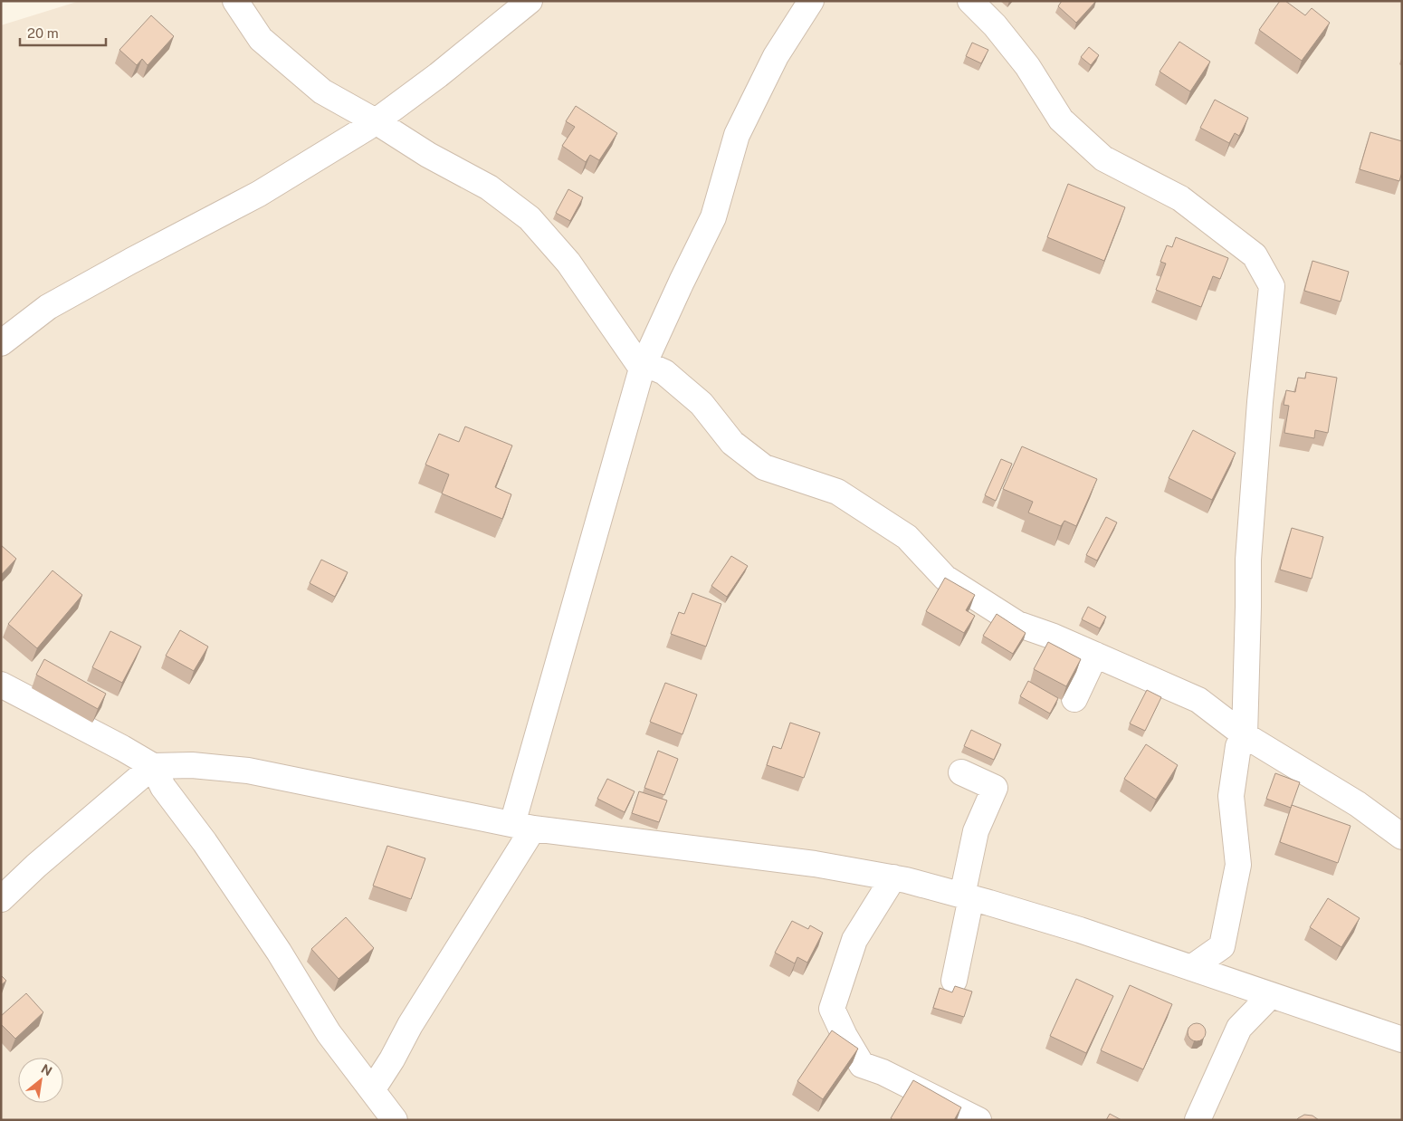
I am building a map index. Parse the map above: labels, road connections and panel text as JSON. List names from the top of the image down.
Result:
{
  "scale_bar": "20 m",
  "north": "top right"
}
